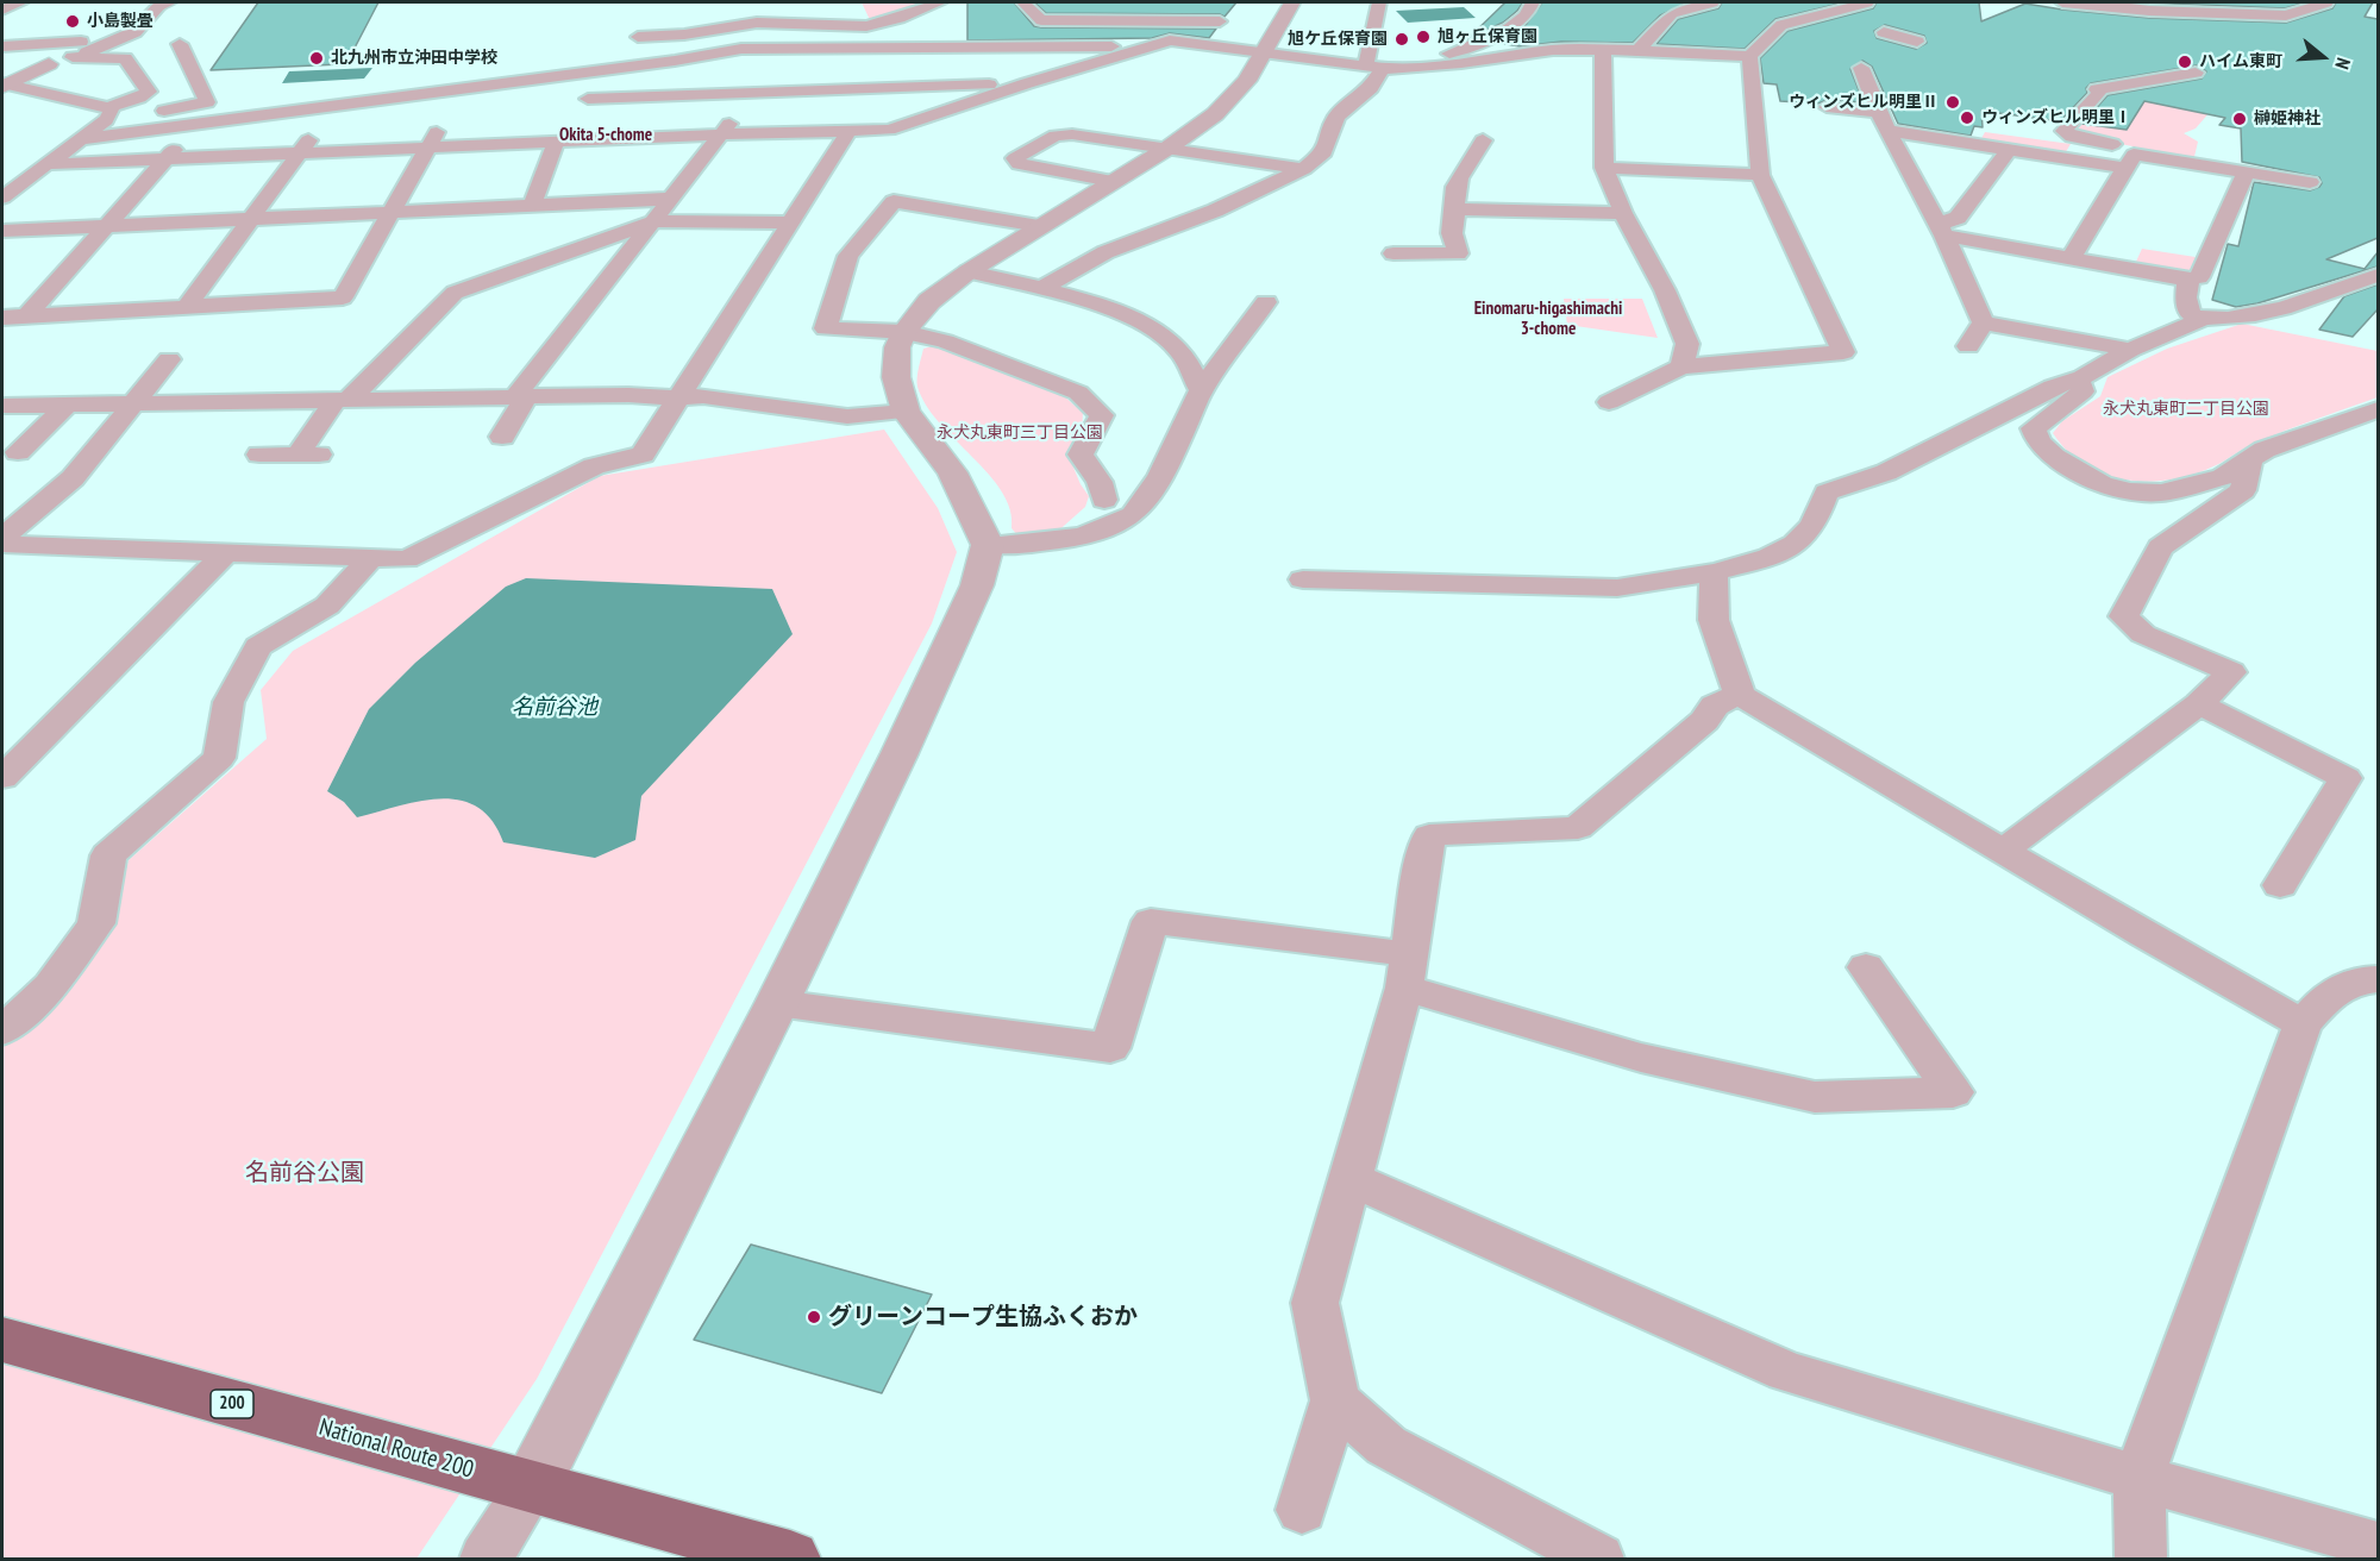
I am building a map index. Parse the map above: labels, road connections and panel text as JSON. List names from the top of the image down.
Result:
{
  "streets": {
    "highway": ["200", "National Route 200"]
  },
  "districts": ["Okita 5-chome", "Einomaru-higashimachi 3-chome"],
  "water": ["名前谷池"],
  "parks": ["永犬丸東町二丁目公園", "永犬丸東町三丁目公園", "名前谷公園"],
  "places": [
    "小島製畳",
    "旭ヶ丘保育園",
    "旭ケ丘保育園",
    "北九州市立沖田中学校",
    "ハイム東町",
    "ウィンズヒル明里Ⅱ",
    "ウィンズヒル明里Ⅰ",
    "榊姫神社",
    "グリーンコープ生協ふくおか"
  ],
  "north": "right"
}
